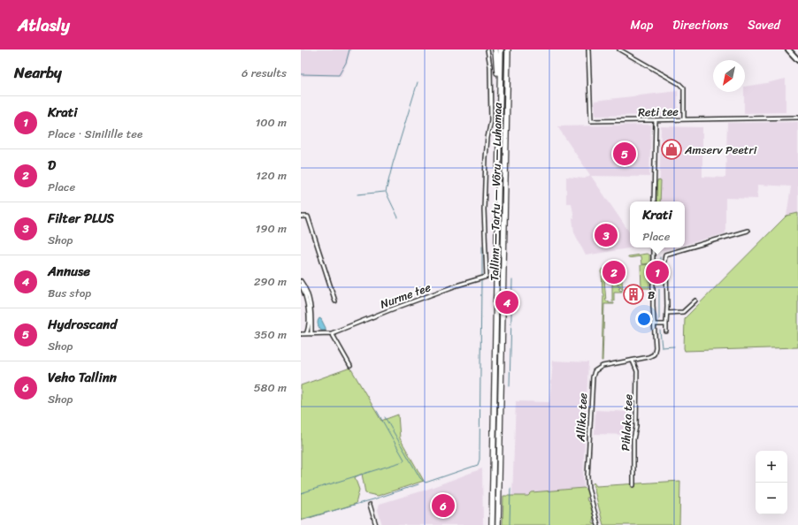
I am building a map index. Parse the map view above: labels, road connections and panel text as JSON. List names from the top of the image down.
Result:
{
  "streets": {
    "highway": ["Tallinn — Tartu — Võru — Luhamaa"],
    "street": [
      "Reti tee",
      "Nurme tee",
      "Allika tee",
      "Pihlaka tee"
    ]
  },
  "crossings": [
    ["Allika tee", "Pihlaka tee"]
  ],
  "places": {
    "shop": ["Amserv Peetri"],
    "building": ["B"]
  },
  "north": "bottom left",
  "page": {
    "header": "Atlasly",
    "nav": ["Map", "Directions", "Saved"],
    "heading": ["Nearby", "6 results"],
    "list": [
      {
        "mark": "1",
        "name": "Krati",
        "note": "Place · Sinilille tee",
        "value": "100 m"
      },
      {
        "mark": "2",
        "name": "D",
        "note": "Place",
        "value": "120 m"
      },
      {
        "mark": "3",
        "name": "Filter PLUS",
        "note": "Shop",
        "value": "190 m"
      },
      {
        "mark": "4",
        "name": "Annuse",
        "note": "Bus stop",
        "value": "290 m"
      },
      {
        "mark": "5",
        "name": "Hydroscand",
        "note": "Shop",
        "value": "350 m"
      },
      {
        "mark": "6",
        "name": "Veho Tallinn",
        "note": "Shop",
        "value": "580 m"
      }
    ],
    "pins": [
      "5",
      "3",
      "1",
      "2",
      "4",
      "6"
    ],
    "popup": ["Krati", "Place"],
    "map_buttons": ["+", "−"]
  }
}
